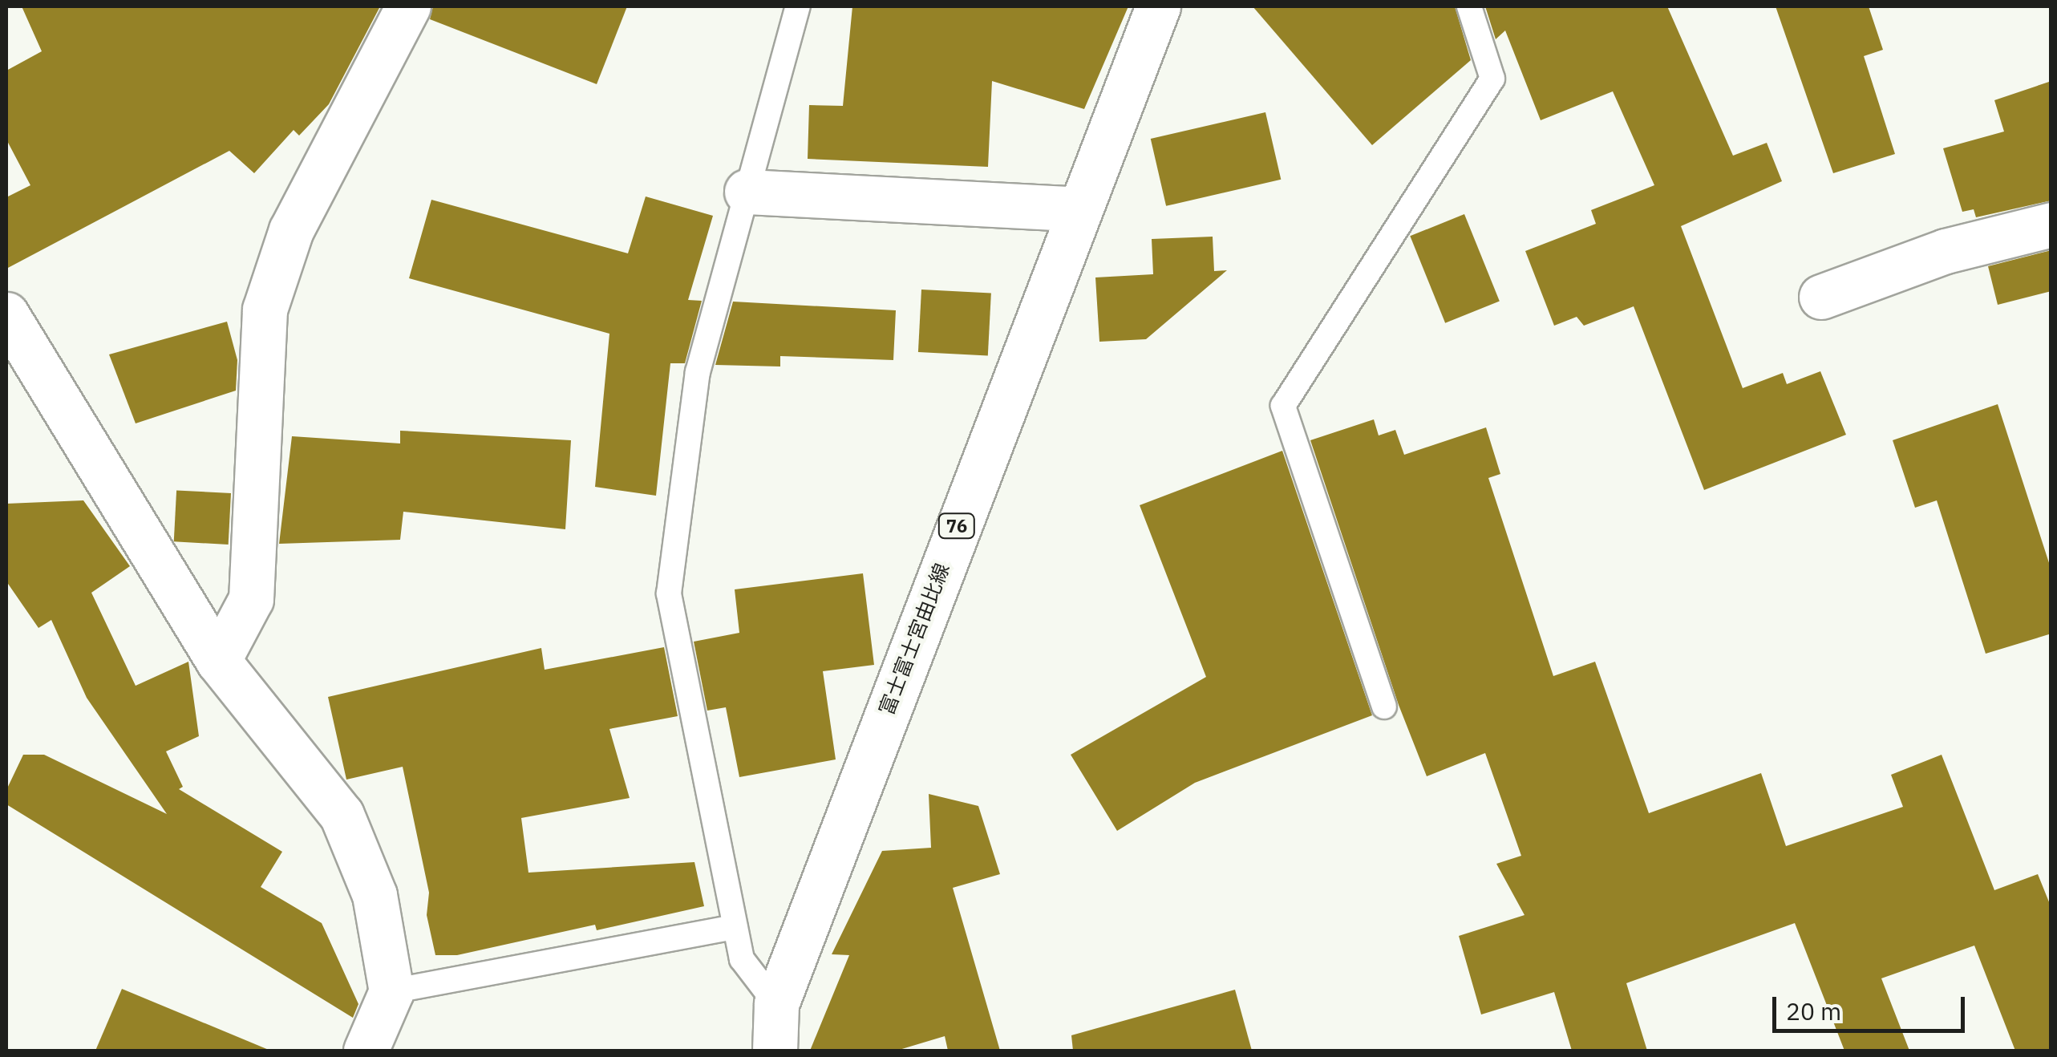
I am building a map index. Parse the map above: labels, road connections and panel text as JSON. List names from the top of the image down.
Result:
{
  "streets": {
    "street": ["76", "富士富士宮由比線"]
  },
  "scale_bar": "20 m"
}
